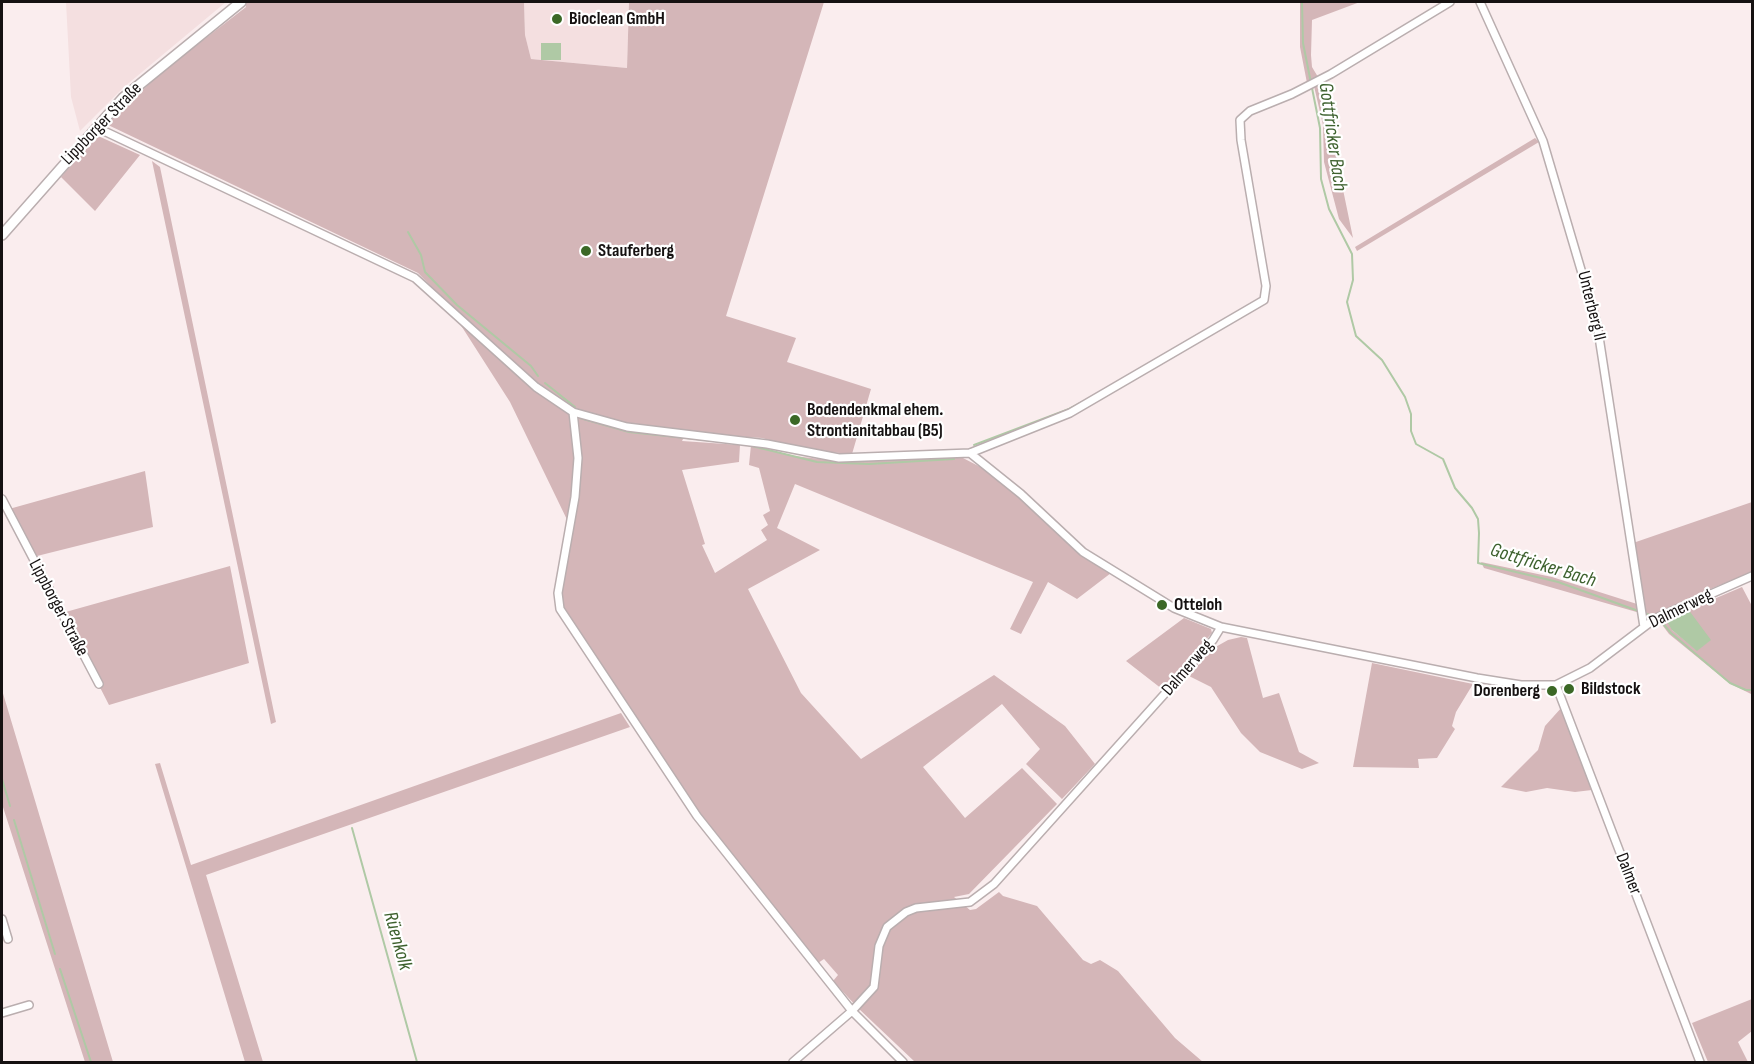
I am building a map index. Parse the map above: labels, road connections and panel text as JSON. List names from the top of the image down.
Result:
{
  "streets": {
    "street": [
      "Lippborger Straße",
      "Unterberg II",
      "Dalmerweg",
      "Dalmer"
    ]
  },
  "crossings": [
    ["Unterberg II", "Dalmerweg"],
    ["Dalmerweg", "Dalmer"]
  ],
  "water": ["Gottfricker Bach", "Rüenkolk"],
  "places": [
    "Bioclean GmbH",
    "Stauferberg",
    "Bodendenkmal ehem. Strontianitabbau (B5)",
    "Otteloh",
    "Bildstock",
    "Dorenberg"
  ]
}
